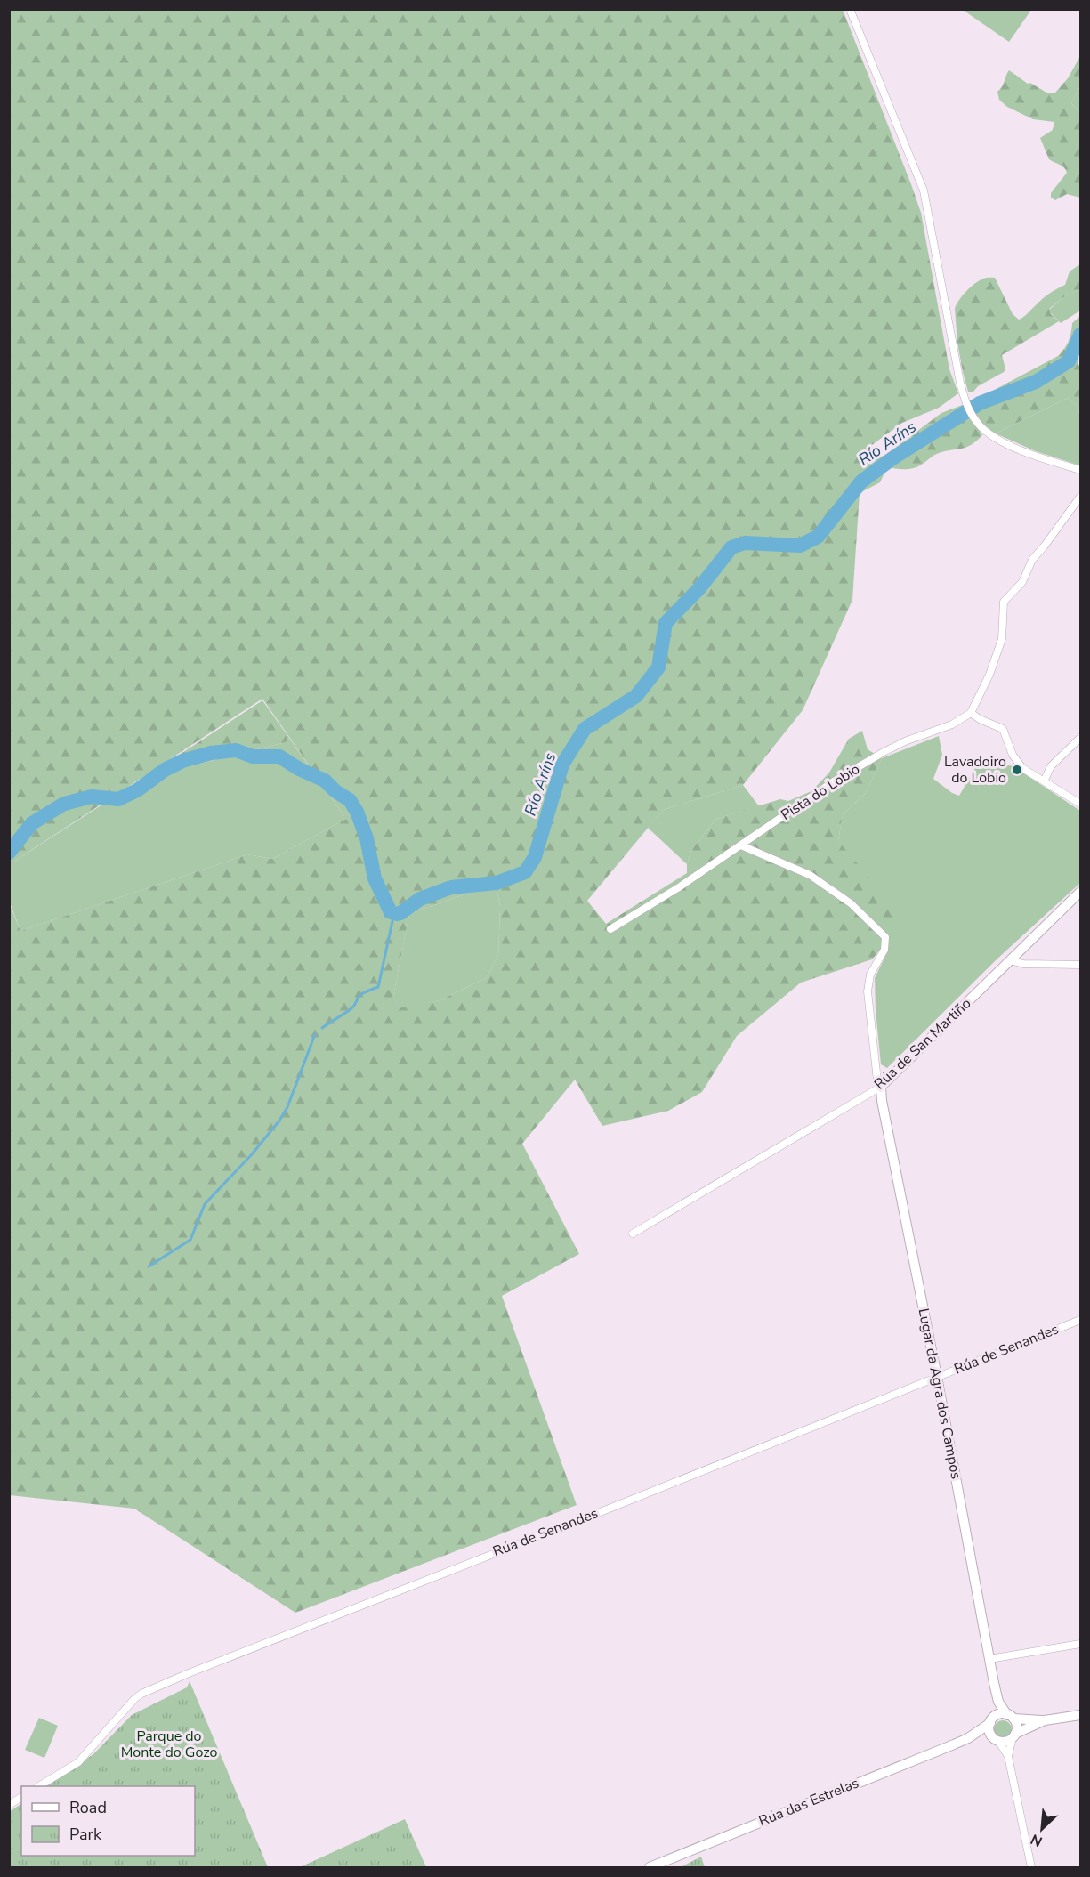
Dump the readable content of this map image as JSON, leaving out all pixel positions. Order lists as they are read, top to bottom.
{
  "streets": {
    "street": [
      "Pista do Lobio",
      "Rúa de San Martiño",
      "Rúa de Senandes",
      "Lugar da Agra dos Campos",
      "Rúa das Estrelas"
    ]
  },
  "crossings": [
    ["Rúa de San Martiño", "Lugar da Agra dos Campos"],
    ["Rúa de Senandes", "Lugar da Agra dos Campos"],
    ["Lugar da Agra dos Campos", "Rúa das Estrelas"]
  ],
  "water": ["Río Aríns"],
  "parks": ["Parque do Monte do Gozo"],
  "places": ["Lavadoiro do Lobio"],
  "legend": ["Road", "Park"],
  "north": "bottom left"
}
